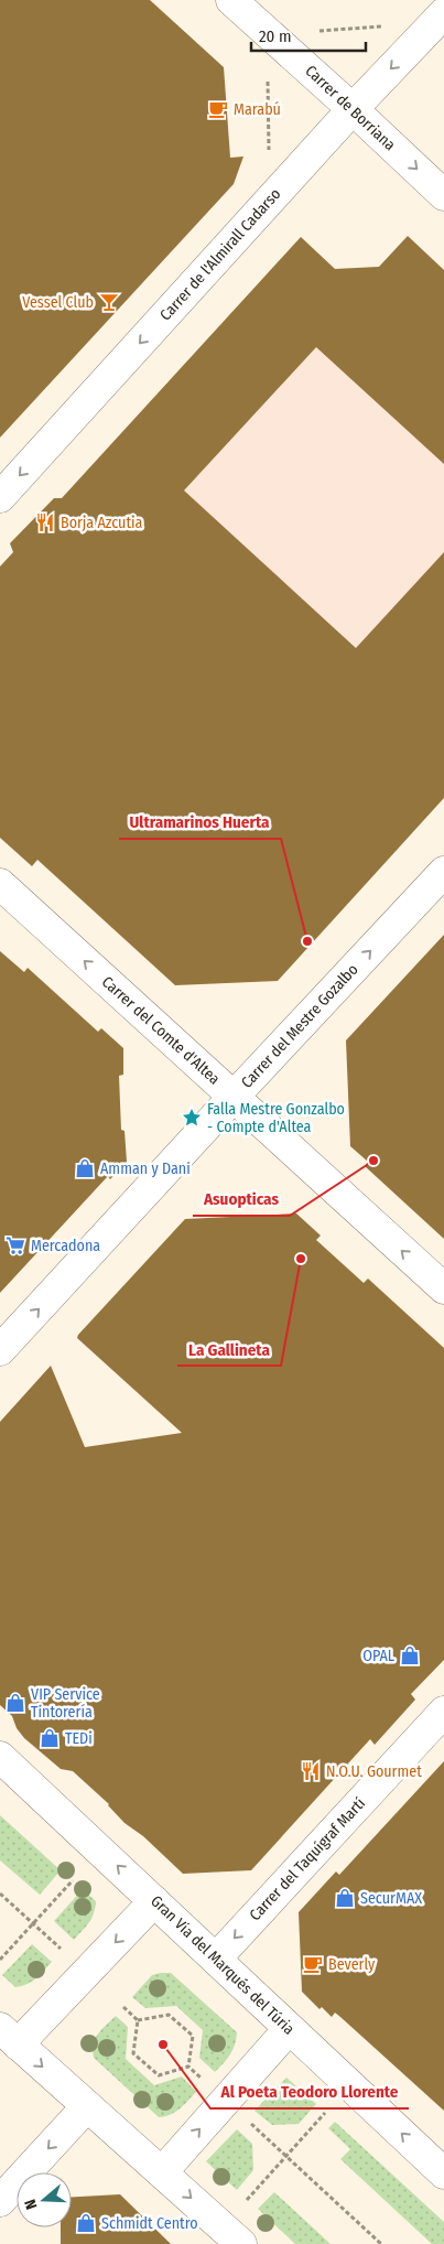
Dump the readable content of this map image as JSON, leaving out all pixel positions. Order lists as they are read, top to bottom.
{
  "streets": {
    "street": [
      "Carrer de Borriana",
      "Carrer de l'Almirall Cadarso",
      "Carrer del Mestre Gozalbo",
      "Carrer del Comte d'Altea",
      "Carrer del Taquígraf Martí",
      "Gran Via del Marqués del Túria"
    ]
  },
  "crossings": [
    ["Carrer de Borriana", "Carrer de l'Almirall Cadarso"],
    ["Carrer del Mestre Gozalbo", "Carrer del Comte d'Altea"],
    ["Carrer del Taquígraf Martí", "Gran Via del Marqués del Túria"]
  ],
  "one_way": [
    "Carrer de Borriana",
    "Carrer de l'Almirall Cadarso",
    "Carrer del Mestre Gozalbo",
    "Carrer del Comte d'Altea",
    "Carrer del Taquígraf Martí",
    "Gran Via del Marqués del Túria"
  ],
  "places": {
    "cafe": ["Marabú", "Beverly"],
    "bar": ["Vessel Club"],
    "restaurant": ["Borja Azcutia", "N.O.U. Gourmet"],
    "other": [
      "Ultramarinos Huerta",
      "Asuopticas",
      "La Gallineta",
      "Al Poeta Teodoro Llorente"
    ],
    "place": ["Falla Mestre Gonzalbo - Compte d'Altea"],
    "shop": [
      "Amman y Dani",
      "OPAL",
      "VIP Service Tintorería",
      "TEDi",
      "SecurMAX",
      "Schmidt Centro"
    ],
    "supermarket": ["Mercadona"]
  },
  "scale_bar": "20 m",
  "north": "left"
}
